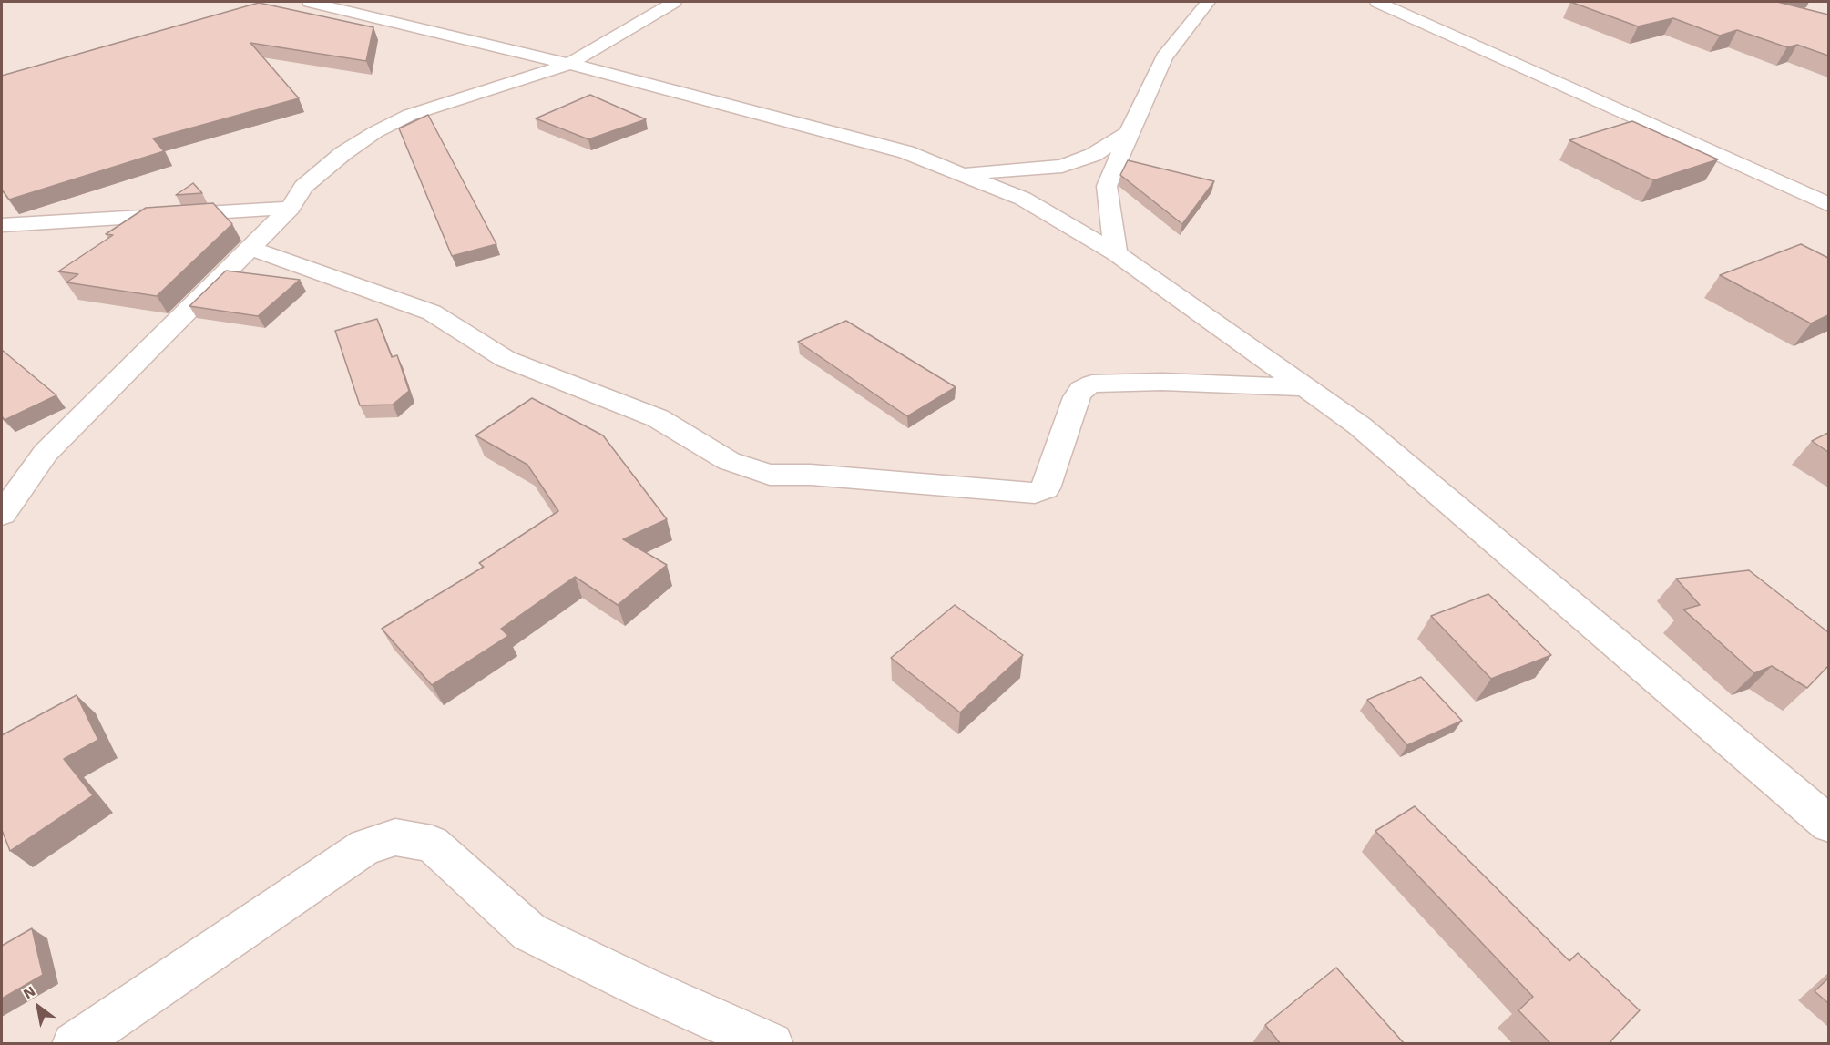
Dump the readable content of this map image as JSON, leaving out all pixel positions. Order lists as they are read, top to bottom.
{
  "north": "top left"
}
